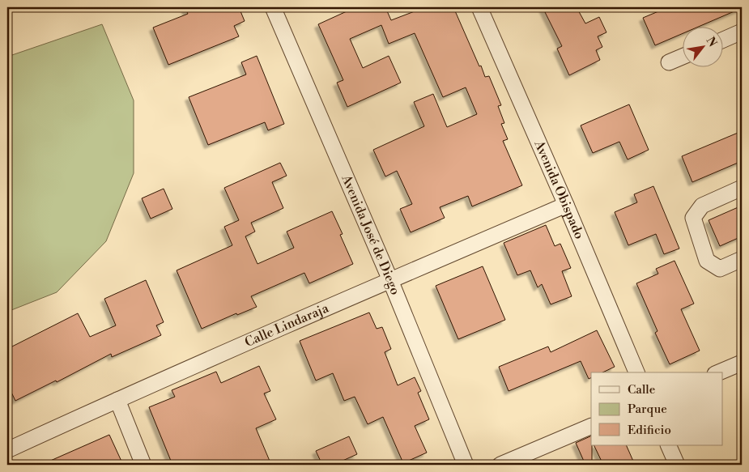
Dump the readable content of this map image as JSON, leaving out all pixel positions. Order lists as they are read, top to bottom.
{
  "streets": {
    "street": ["Avenida Obispado", "Avenida José de Diego", "Calle Lindaraja"]
  },
  "crossings": [
    ["Avenida Obispado", "Calle Lindaraja"],
    ["Avenida José de Diego", "Calle Lindaraja"]
  ],
  "legend": ["Calle", "Parque", "Edificio"],
  "north": "top right"
}
